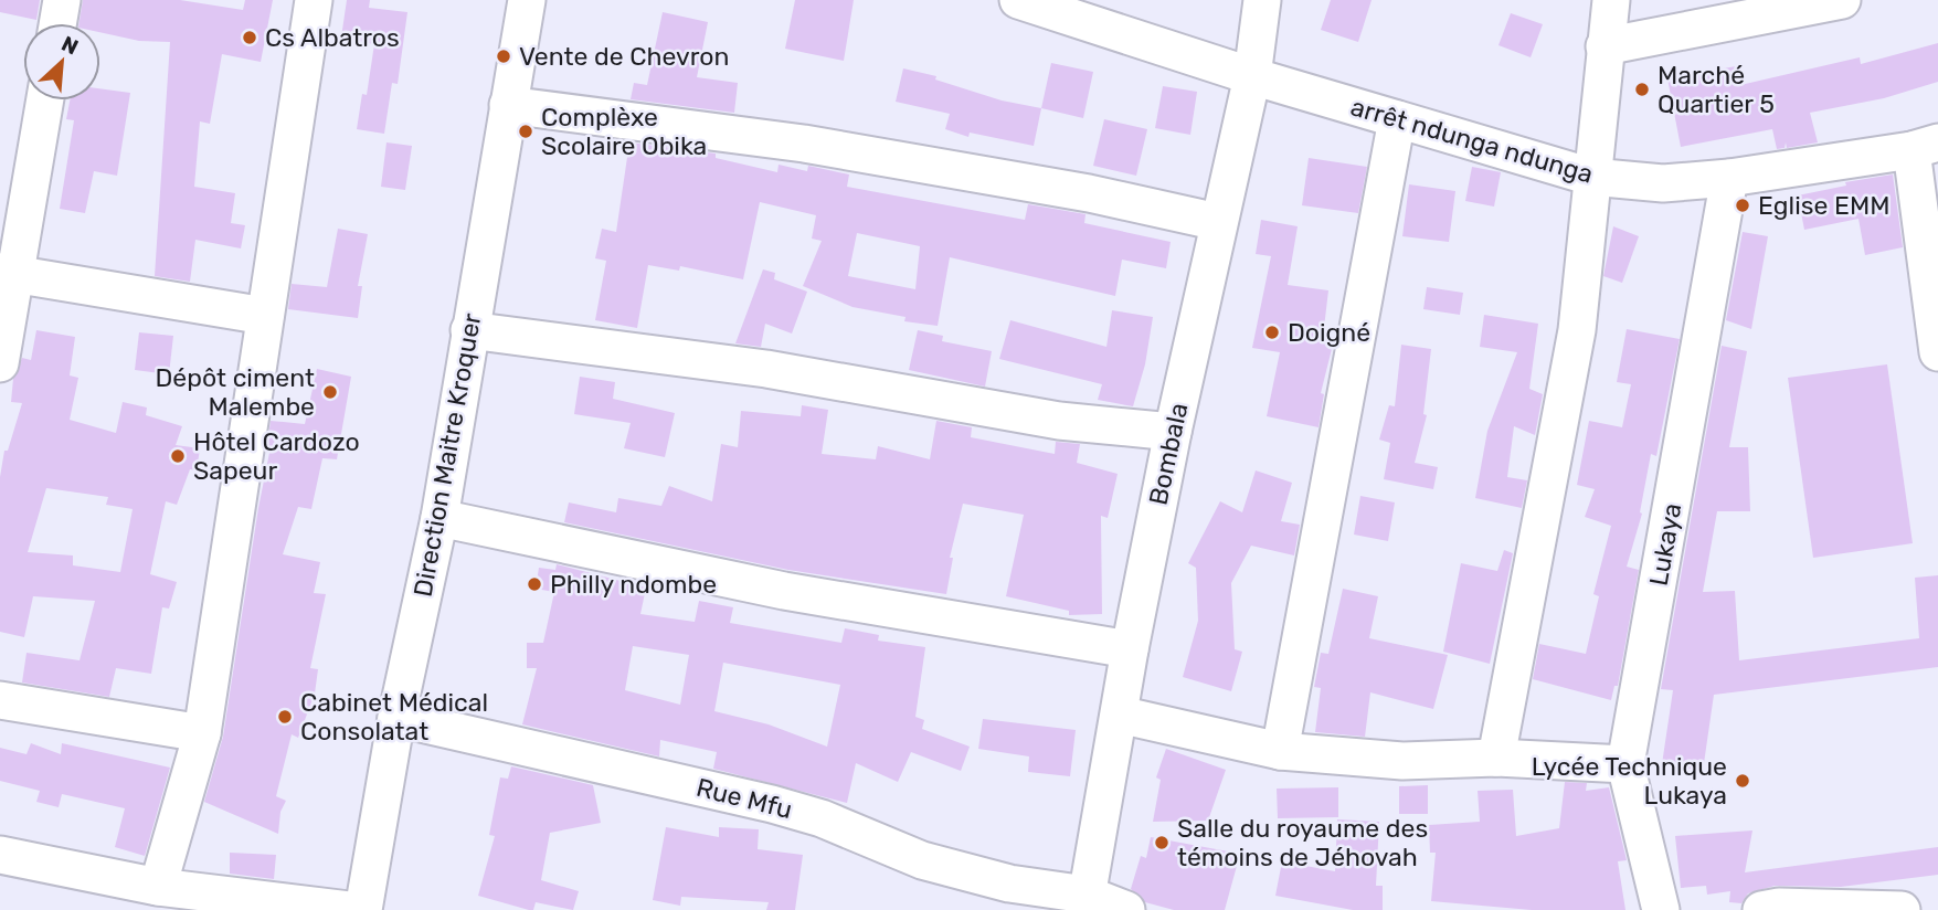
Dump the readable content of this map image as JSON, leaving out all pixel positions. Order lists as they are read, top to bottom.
{
  "streets": {
    "street": [
      "arrêt ndunga ndunga",
      "Bombala",
      "Direction Maitre Kroquer",
      "Lukaya",
      "Rue Mfu"
    ]
  },
  "crossings": [
    ["arrêt ndunga ndunga", "Bombala"],
    ["arrêt ndunga ndunga", "Lukaya"],
    ["Bombala", "Rue Mfu"],
    ["Direction Maitre Kroquer", "Rue Mfu"]
  ],
  "places": [
    "Cs Albatros",
    "Vente de Chevron",
    "Marché Quartier 5",
    "Complèxe Scolaire Obika",
    "Eglise EMM",
    "Doigné",
    "Dépôt ciment Malembe",
    "Hôtel Cardozo Sapeur",
    "Philly ndombe",
    "Cabinet Médical Consolatat",
    "Lycée Technique Lukaya",
    "Salle du royaume des témoins de Jéhovah"
  ],
  "north": "top right"
}
